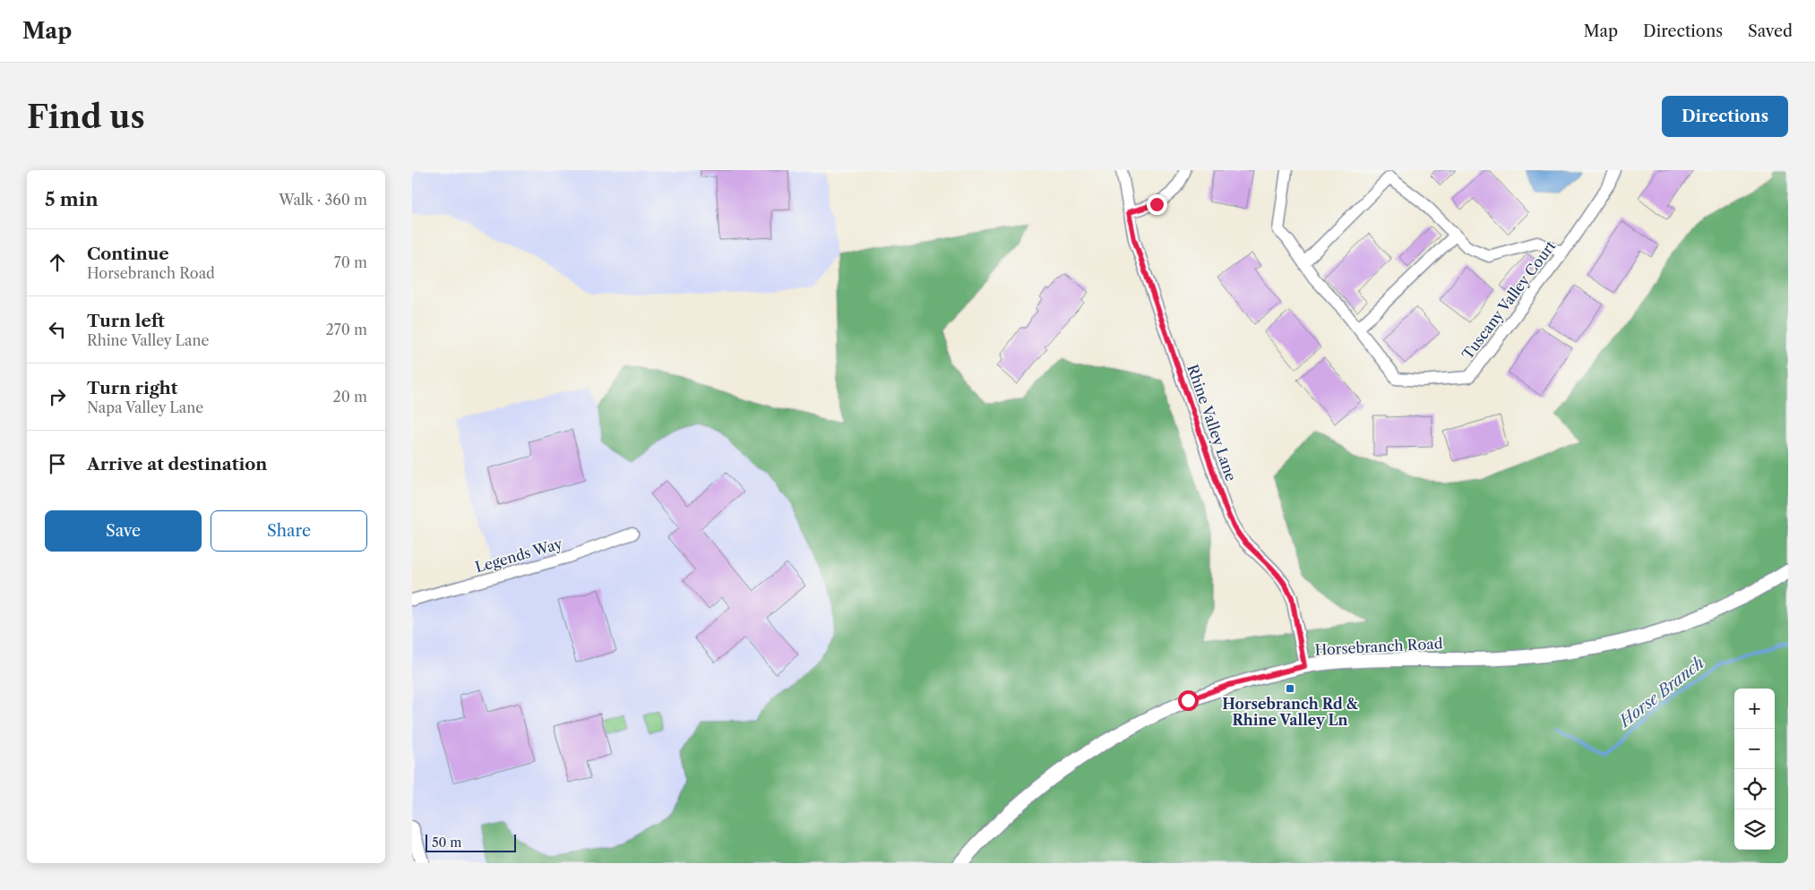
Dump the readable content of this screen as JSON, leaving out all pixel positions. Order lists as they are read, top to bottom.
{
  "streets": {
    "street": [
      "Tuscany Valley Court",
      "Rhine Valley Lane",
      "Legends Way",
      "Horsebranch Road"
    ]
  },
  "crossings": [
    ["Rhine Valley Lane", "Horsebranch Road"]
  ],
  "water": ["Horse Branch"],
  "places": {
    "transit": ["Horsebranch Rd & Rhine Valley Ln"]
  },
  "scale_bar": "50 m",
  "page": {
    "header": "Map",
    "nav": ["Map", "Directions", "Saved"],
    "buttons": [
      "Directions",
      ["Save", "Share"]
    ],
    "title": "Find us",
    "heading": ["5 min", "Walk · 360 m"],
    "list": [
      ["Continue", "Horsebranch Road", "70 m"],
      ["Turn left", "Rhine Valley Lane", "270 m"],
      ["Turn right", "Napa Valley Lane", "20 m"],
      "Arrive at destination"
    ],
    "map_buttons": ["+", "−"],
    "scale": "50 m"
  }
}
